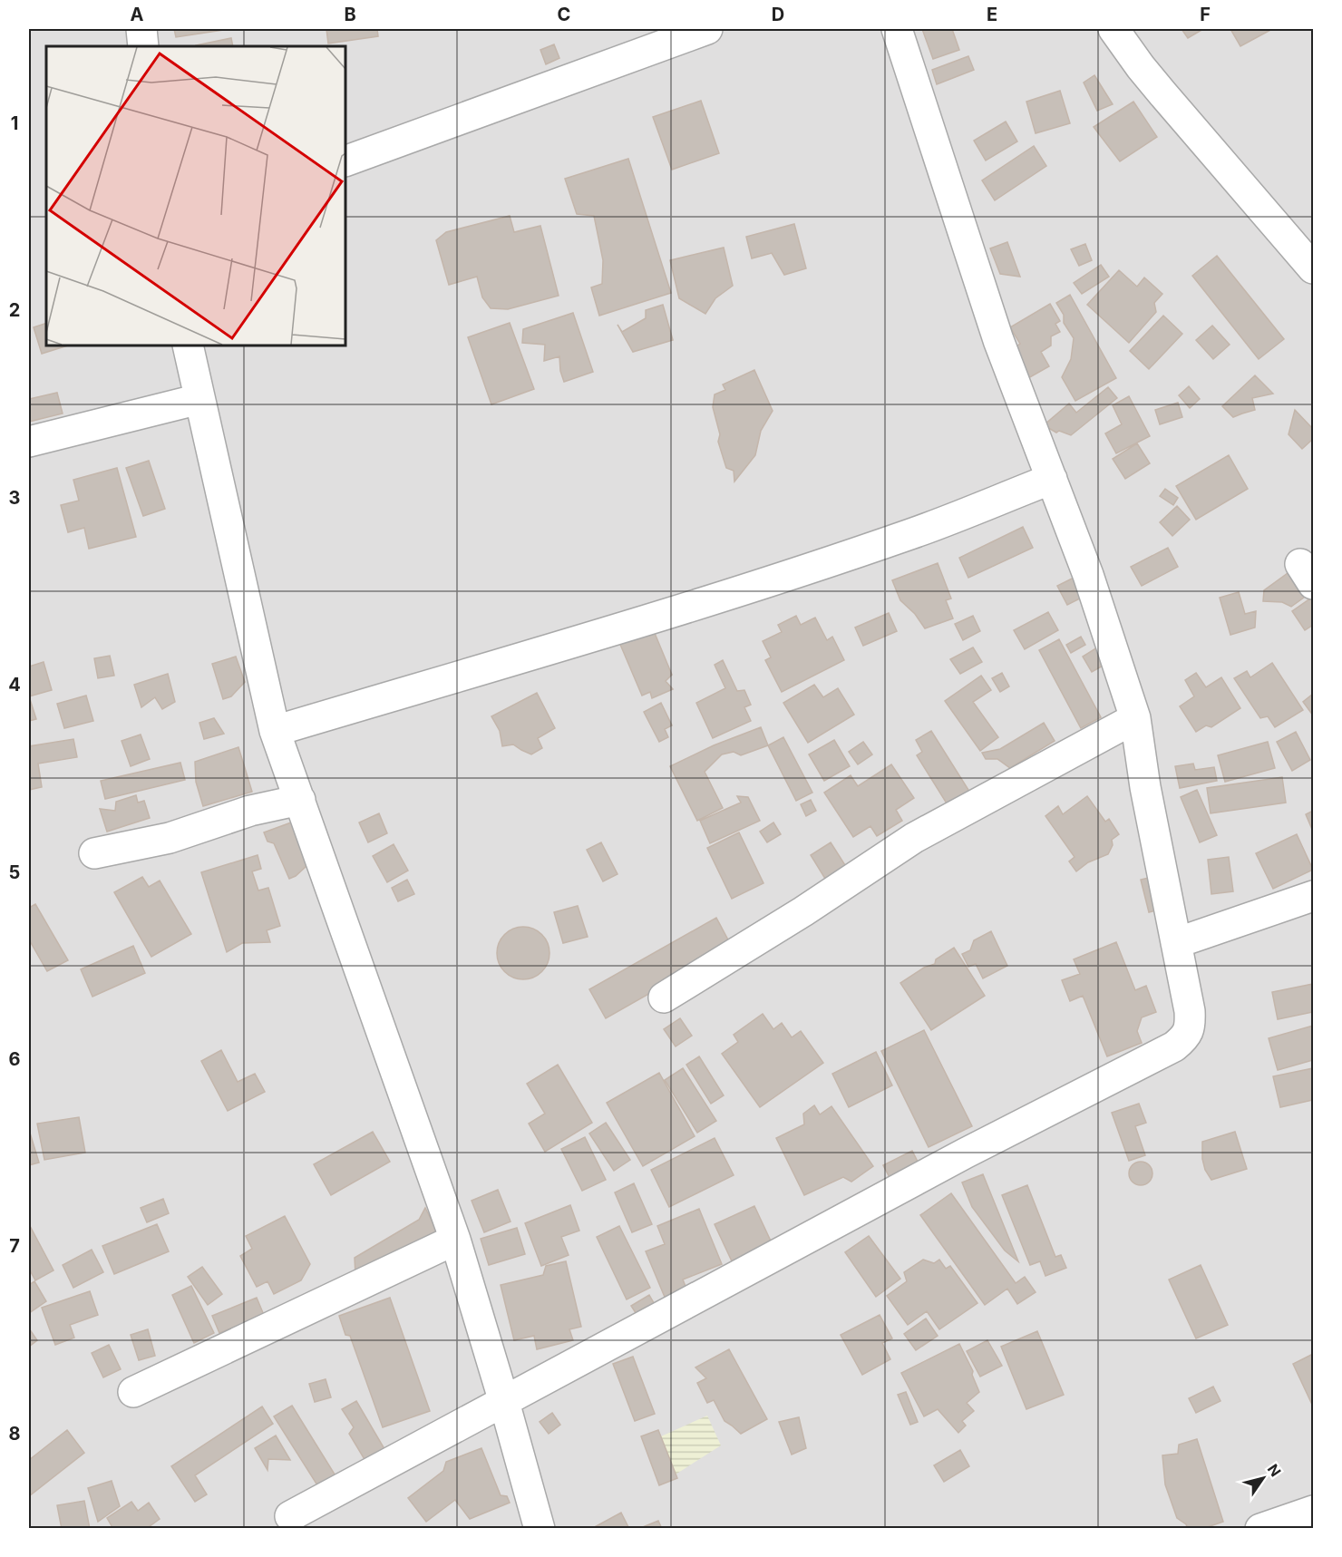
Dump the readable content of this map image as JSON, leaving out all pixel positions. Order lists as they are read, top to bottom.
{
  "north": "top right",
  "grid": {
    "columns": [
      "A",
      "B",
      "C",
      "D",
      "E",
      "F"
    ],
    "rows": [
      "1",
      "2",
      "3",
      "4",
      "5",
      "6",
      "7",
      "8"
    ]
  }
}
